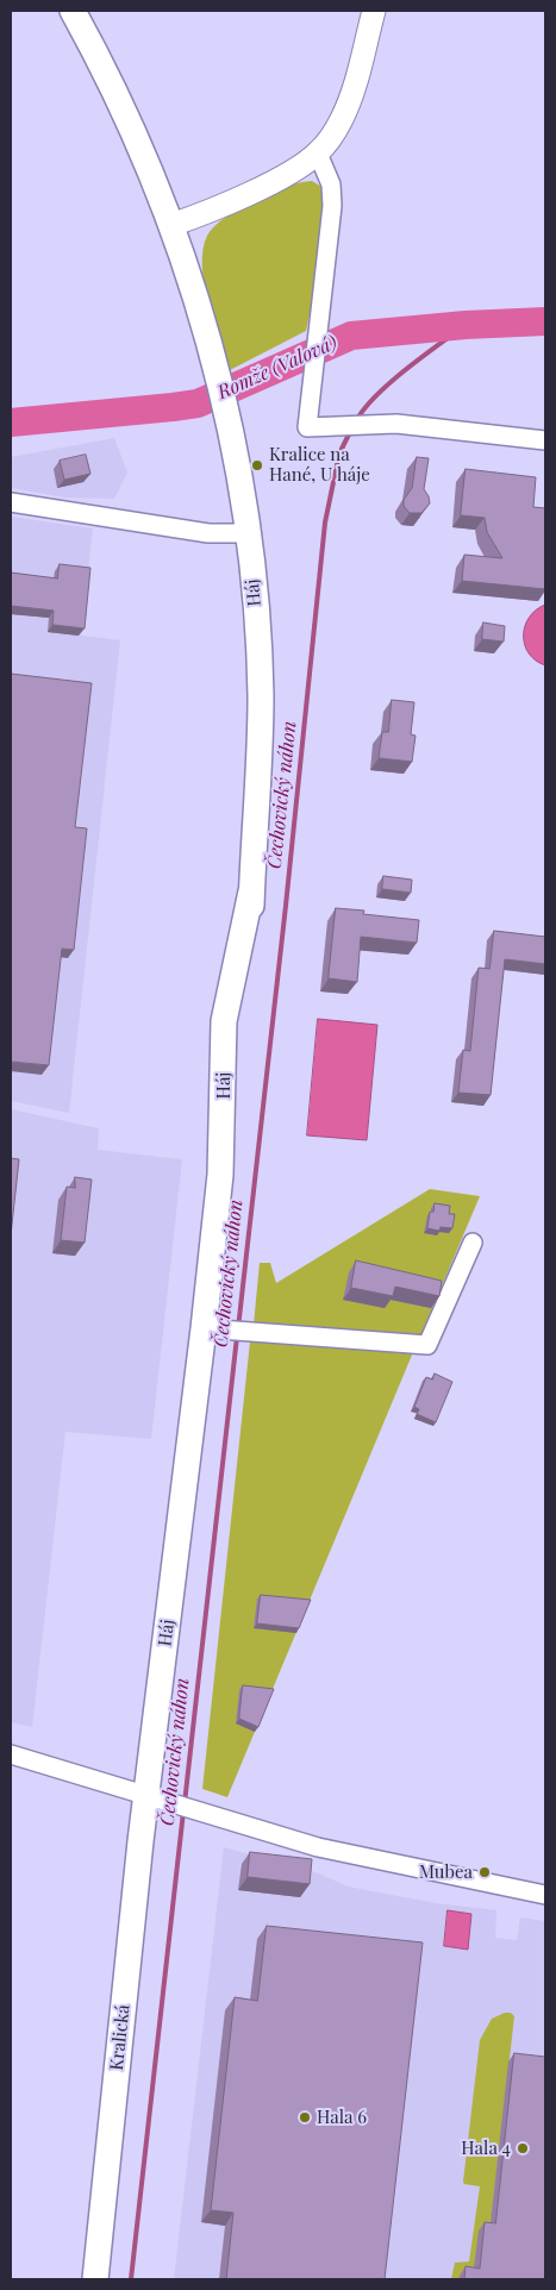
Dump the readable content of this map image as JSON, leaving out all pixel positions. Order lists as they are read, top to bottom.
{
  "streets": {
    "main road": ["Háj", "Kralická"]
  },
  "crossings": [
    ["Háj", "Kralická"]
  ],
  "water": ["Romže (Valová)", "Čechovický náhon"],
  "places": [
    "Kralice na Hané, U háje",
    "Mubea",
    "Hala 6",
    "Hala 4"
  ]
}
